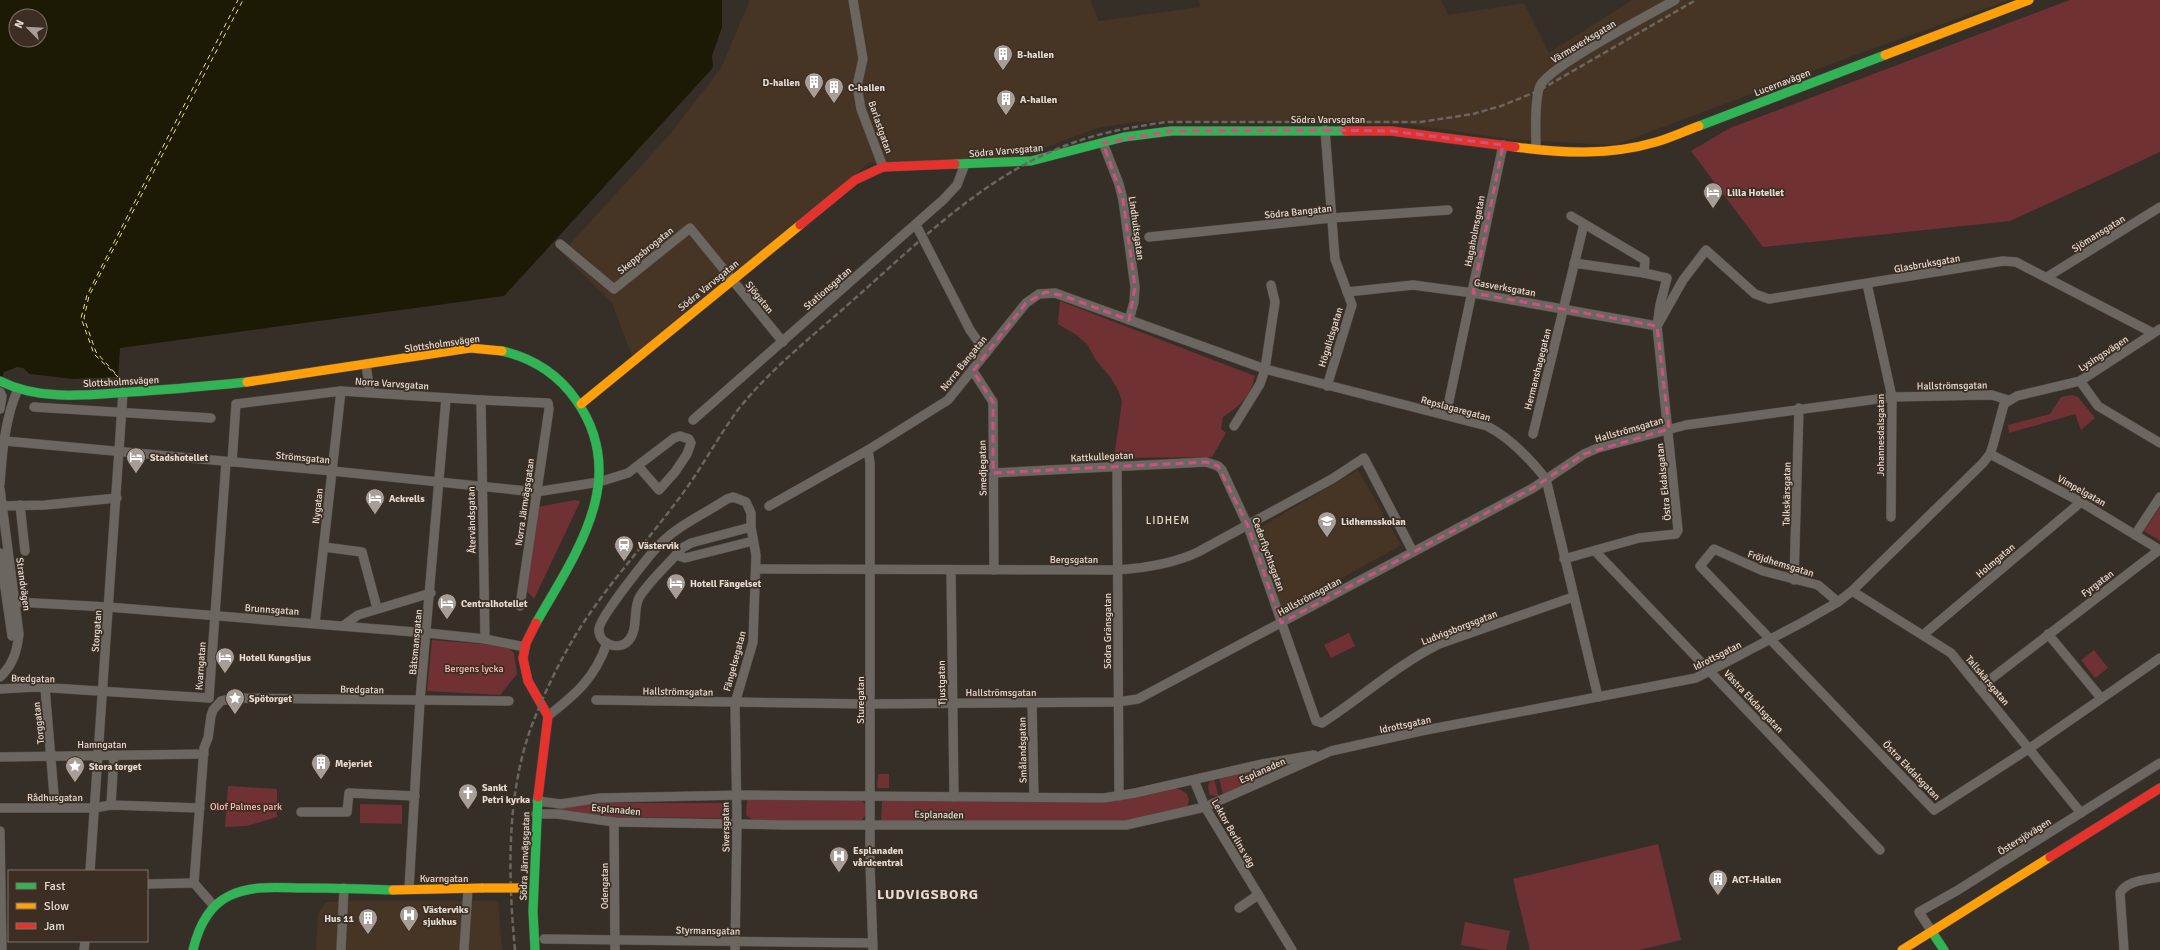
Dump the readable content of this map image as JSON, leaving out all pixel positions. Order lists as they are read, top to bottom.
{
  "streets": {
    "street": [
      "Värmeverksgatan",
      "Lucernavägen",
      "Södra Varvsgatan",
      "Barlastgatan",
      "Södra Bangatan",
      "Lindhultsgatan",
      "Hagaholmsgatan",
      "Sjömansgatan",
      "Skeppsbrogatan",
      "Glasbruksgatan",
      "Gasverksgatan",
      "Stationsgatan",
      "Sjögatan",
      "Högalidsgatan",
      "Slottsholmsvägen",
      "Lysingsvägen",
      "Norra Bangatan",
      "Hermanshagegatan",
      "Norra Varvsgatan",
      "Hallströmsgatan",
      "Repslagaregatan",
      "Johannesdalsgatan",
      "Kattkullegatan",
      "Strömsgatan",
      "Smedjegatan",
      "Östra Ekdalsgatan",
      "Vimpelgatan",
      "Talkskärsgatan",
      "Norra Järnvägsgatan",
      "Nygatan",
      "Återvändsgatan",
      "Cederflychtsgatan",
      "Bergsgatan",
      "Holmgatan",
      "Fröjdhemsgatan",
      "Fyrgatan",
      "Strandvägen",
      "Brunnsgatan",
      "Ludvigsborgsgatan",
      "Storgatan",
      "Södra Gränsgatan",
      "Båtsmansgatan",
      "Idrottsgatan",
      "Fängelsegatan",
      "Kvarngatan",
      "Bredgatan",
      "Tallskärsgatan",
      "Tjustgatan",
      "Sturegatan",
      "Västra Ekdalsgatan",
      "Torggatan",
      "Hamngatan",
      "Smålandsgatan",
      "Esplanaden",
      "Rådhusgatan",
      "Siversgatan",
      "Lektor Berlins väg",
      "Östersjövägen",
      "Södra Järnvägsgatan",
      "Odengatan",
      "Styrmansgatan"
    ]
  },
  "crossings": [
    ["Värmeverksgatan", "Lucernavägen"],
    ["Värmeverksgatan", "Södra Varvsgatan"],
    ["Lucernavägen", "Södra Varvsgatan"],
    ["Södra Varvsgatan", "Barlastgatan"],
    ["Södra Varvsgatan", "Lindhultsgatan"],
    ["Södra Varvsgatan", "Hagaholmsgatan"],
    ["Södra Varvsgatan", "Stationsgatan"],
    ["Södra Varvsgatan", "Sjögatan"],
    ["Södra Varvsgatan", "Högalidsgatan"],
    ["Södra Varvsgatan", "Slottsholmsvägen"],
    ["Södra Bangatan", "Högalidsgatan"],
    ["Lindhultsgatan", "Norra Bangatan"],
    ["Lindhultsgatan", "Repslagaregatan"],
    ["Hagaholmsgatan", "Gasverksgatan"],
    ["Hagaholmsgatan", "Repslagaregatan"],
    ["Sjömansgatan", "Glasbruksgatan"],
    ["Skeppsbrogatan", "Sjögatan"],
    ["Glasbruksgatan", "Gasverksgatan"],
    ["Glasbruksgatan", "Lysingsvägen"],
    ["Glasbruksgatan", "Johannesdalsgatan"],
    ["Glasbruksgatan", "Östra Ekdalsgatan"],
    ["Gasverksgatan", "Högalidsgatan"],
    ["Gasverksgatan", "Hermanshagegatan"],
    ["Gasverksgatan", "Östra Ekdalsgatan"],
    ["Stationsgatan", "Sjögatan"],
    ["Högalidsgatan", "Repslagaregatan"],
    ["Slottsholmsvägen", "Strömsgatan"],
    ["Slottsholmsvägen", "Brunnsgatan"],
    ["Slottsholmsvägen", "Storgatan"],
    ["Slottsholmsvägen", "Södra Järnvägsgatan"],
    ["Lysingsvägen", "Hallströmsgatan"],
    ["Norra Bangatan", "Repslagaregatan"],
    ["Norra Bangatan", "Smedjegatan"],
    ["Norra Bangatan", "Sturegatan"],
    ["Norra Varvsgatan", "Norra Järnvägsgatan"],
    ["Norra Varvsgatan", "Nygatan"],
    ["Norra Varvsgatan", "Återvändsgatan"],
    ["Norra Varvsgatan", "Båtsmansgatan"],
    ["Norra Varvsgatan", "Kvarngatan"],
    ["Hallströmsgatan", "Repslagaregatan"],
    ["Hallströmsgatan", "Johannesdalsgatan"],
    ["Hallströmsgatan", "Östra Ekdalsgatan"],
    ["Hallströmsgatan", "Talkskärsgatan"],
    ["Hallströmsgatan", "Cederflychtsgatan"],
    ["Hallströmsgatan", "Bergsgatan"],
    ["Hallströmsgatan", "Södra Gränsgatan"],
    ["Hallströmsgatan", "Fängelsegatan"],
    ["Hallströmsgatan", "Tjustgatan"],
    ["Hallströmsgatan", "Sturegatan"],
    ["Hallströmsgatan", "Smålandsgatan"],
    ["Hallströmsgatan", "Siversgatan"],
    ["Repslagaregatan", "Ludvigsborgsgatan"],
    ["Repslagaregatan", "Idrottsgatan"],
    ["Kattkullegatan", "Smedjegatan"],
    ["Kattkullegatan", "Cederflychtsgatan"],
    ["Kattkullegatan", "Södra Gränsgatan"],
    ["Strömsgatan", "Norra Järnvägsgatan"],
    ["Strömsgatan", "Nygatan"],
    ["Strömsgatan", "Återvändsgatan"],
    ["Strömsgatan", "Storgatan"],
    ["Strömsgatan", "Båtsmansgatan"],
    ["Strömsgatan", "Kvarngatan"],
    ["Smedjegatan", "Bergsgatan"],
    ["Östra Ekdalsgatan", "Fröjdhemsgatan"],
    ["Östra Ekdalsgatan", "Idrottsgatan"],
    ["Östra Ekdalsgatan", "Tallskärsgatan"],
    ["Östra Ekdalsgatan", "Västra Ekdalsgatan"],
    ["Vimpelgatan", "Holmgatan"],
    ["Vimpelgatan", "Fyrgatan"],
    ["Vimpelgatan", "Idrottsgatan"],
    ["Talkskärsgatan", "Fröjdhemsgatan"],
    ["Nygatan", "Brunnsgatan"],
    ["Återvändsgatan", "Brunnsgatan"],
    ["Cederflychtsgatan", "Bergsgatan"],
    ["Cederflychtsgatan", "Ludvigsborgsgatan"],
    ["Bergsgatan", "Södra Gränsgatan"],
    ["Bergsgatan", "Fängelsegatan"],
    ["Bergsgatan", "Tjustgatan"],
    ["Bergsgatan", "Sturegatan"],
    ["Holmgatan", "Tallskärsgatan"],
    ["Fröjdhemsgatan", "Idrottsgatan"],
    ["Fyrgatan", "Tallskärsgatan"],
    ["Strandvägen", "Brunnsgatan"],
    ["Brunnsgatan", "Storgatan"],
    ["Brunnsgatan", "Båtsmansgatan"],
    ["Brunnsgatan", "Kvarngatan"],
    ["Storgatan", "Bredgatan"],
    ["Storgatan", "Hamngatan"],
    ["Storgatan", "Rådhusgatan"],
    ["Södra Gränsgatan", "Esplanaden"],
    ["Båtsmansgatan", "Kvarngatan"],
    ["Båtsmansgatan", "Bredgatan"],
    ["Idrottsgatan", "Tallskärsgatan"],
    ["Idrottsgatan", "Västra Ekdalsgatan"],
    ["Idrottsgatan", "Esplanaden"],
    ["Fängelsegatan", "Siversgatan"],
    ["Kvarngatan", "Bredgatan"],
    ["Kvarngatan", "Södra Järnvägsgatan"],
    ["Bredgatan", "Torggatan"],
    ["Tallskärsgatan", "Östersjövägen"],
    ["Tjustgatan", "Esplanaden"],
    ["Sturegatan", "Esplanaden"],
    ["Sturegatan", "Styrmansgatan"],
    ["Torggatan", "Hamngatan"],
    ["Torggatan", "Rådhusgatan"],
    ["Smålandsgatan", "Esplanaden"],
    ["Esplanaden", "Siversgatan"],
    ["Esplanaden", "Lektor Berlins väg"],
    ["Esplanaden", "Södra Järnvägsgatan"],
    ["Esplanaden", "Odengatan"],
    ["Siversgatan", "Styrmansgatan"],
    ["Odengatan", "Styrmansgatan"]
  ],
  "districts": ["LIDHEM", "LUDVIGSBORG"],
  "parks": ["Bergens lycka", "Olof Palmes park"],
  "places": {
    "building": [
      "B-hallen",
      "D-hallen",
      "C-hallen",
      "A-hallen",
      "Mejeriet",
      "ACT-Hallen",
      "Hus 11"
    ],
    "hotel": [
      "Lilla Hotellet",
      "Stadshotellet",
      "Ackrells",
      "Hotell Fängelset",
      "Centralhotellet",
      "Hotell Kungsljus"
    ],
    "school or university": ["Lidhemsskolan"],
    "station": ["Västervik"],
    "place": ["Spötorget", "Stora torget"],
    "church": ["Sankt Petri kyrka"],
    "hospital": ["Esplanaden vårdcentral", "Västerviks sjukhus"]
  },
  "legend": ["Fast", "Slow", "Jam"],
  "north": "top left"
}
